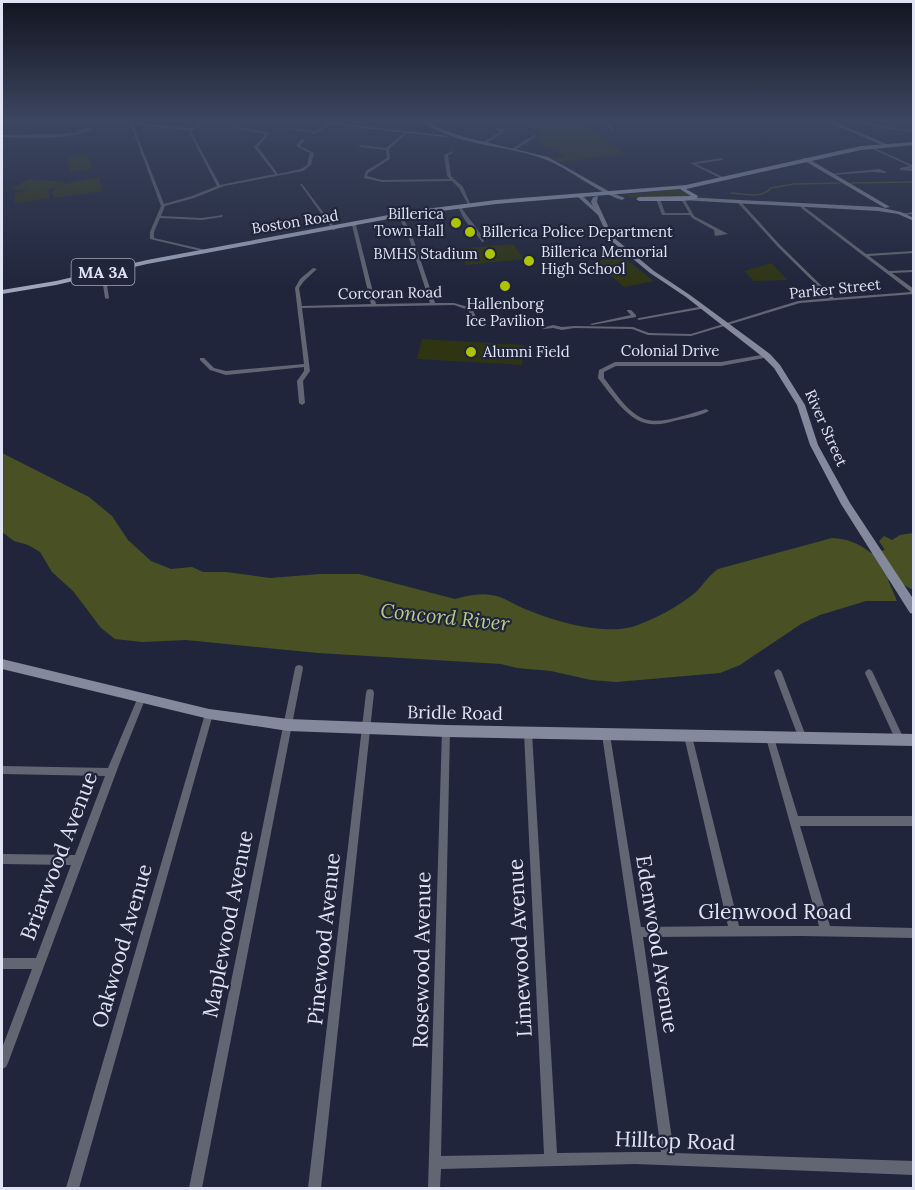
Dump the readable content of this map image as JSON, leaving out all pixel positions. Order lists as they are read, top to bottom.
{
  "streets": {
    "main road": [
      "Boston Road",
      "MA 3A",
      "River Street",
      "Bridle Road"
    ],
    "street": [
      "Parker Street",
      "Corcoran Road",
      "Colonial Drive",
      "Briarwood Avenue",
      "Glenwood Road",
      "Maplewood Avenue",
      "Pinewood Avenue",
      "Edenwood Avenue",
      "Oakwood Avenue",
      "Limewood Avenue",
      "Rosewood Avenue",
      "Hilltop Road"
    ]
  },
  "crossings": [
    ["Boston Road", "MA 3A"],
    ["Boston Road", "River Street"],
    ["MA 3A", "River Street"],
    ["Parker Street", "River Street"],
    ["Colonial Drive", "River Street"],
    ["Bridle Road", "Briarwood Avenue"],
    ["Bridle Road", "Maplewood Avenue"],
    ["Bridle Road", "Pinewood Avenue"],
    ["Bridle Road", "Edenwood Avenue"],
    ["Bridle Road", "Oakwood Avenue"],
    ["Bridle Road", "Limewood Avenue"],
    ["Bridle Road", "Rosewood Avenue"],
    ["Glenwood Road", "Edenwood Avenue"],
    ["Edenwood Avenue", "Hilltop Road"],
    ["Limewood Avenue", "Hilltop Road"],
    ["Rosewood Avenue", "Hilltop Road"]
  ],
  "water": ["Concord River"],
  "places": [
    "Billerica Town Hall",
    "Billerica Police Department",
    "BMHS Stadium",
    "Billerica Memorial High School",
    "Hallenborg Ice Pavilion",
    "Alumni Field"
  ]
}
